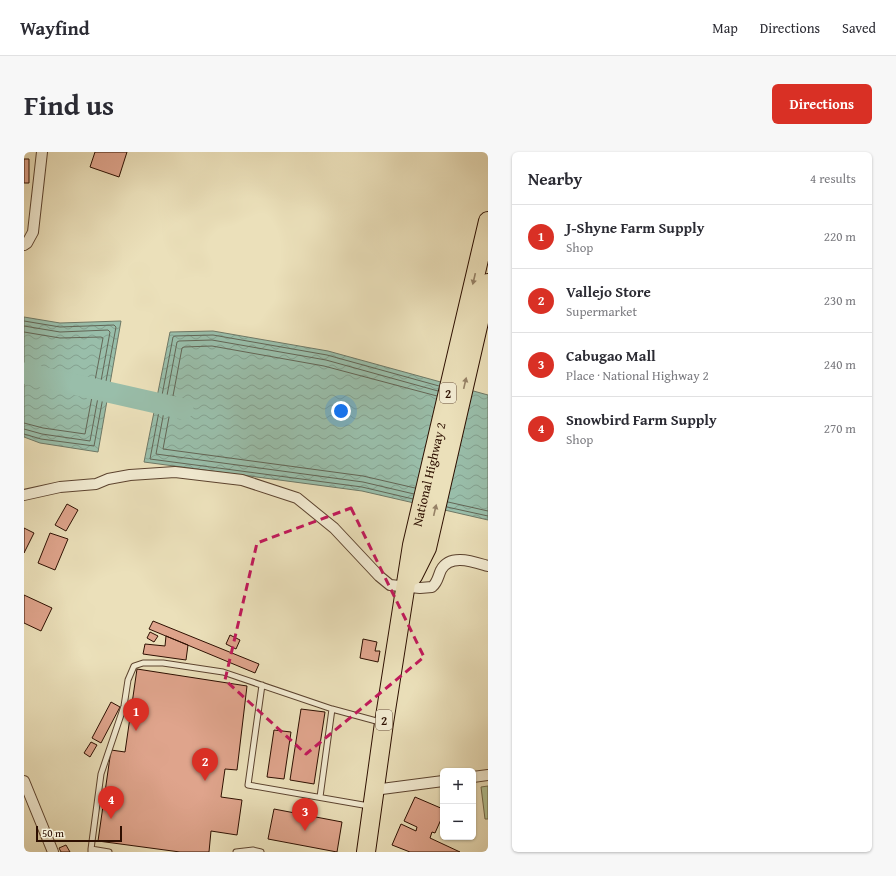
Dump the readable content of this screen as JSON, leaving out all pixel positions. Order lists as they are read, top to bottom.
{
  "streets": {
    "highway": ["2", "National Highway 2"]
  },
  "scale_bar": "50 m",
  "page": {
    "header": "Wayfind",
    "nav": ["Map", "Directions", "Saved"],
    "title": "Find us",
    "buttons": "Directions",
    "heading": ["Nearby", "4 results"],
    "list": [
      {
        "mark": "1",
        "name": "J-Shyne Farm Supply",
        "note": "Shop",
        "value": "220 m"
      },
      {
        "mark": "2",
        "name": "Vallejo Store",
        "note": "Supermarket",
        "value": "230 m"
      },
      {
        "mark": "3",
        "name": "Cabugao Mall",
        "note": "Place · National Highway 2",
        "value": "240 m"
      },
      {
        "mark": "4",
        "name": "Snowbird Farm Supply",
        "note": "Shop",
        "value": "270 m"
      }
    ],
    "pins": [
      "1",
      "2",
      "4",
      "3"
    ],
    "map_buttons": ["+", "−"],
    "scale": "50 m"
  }
}
